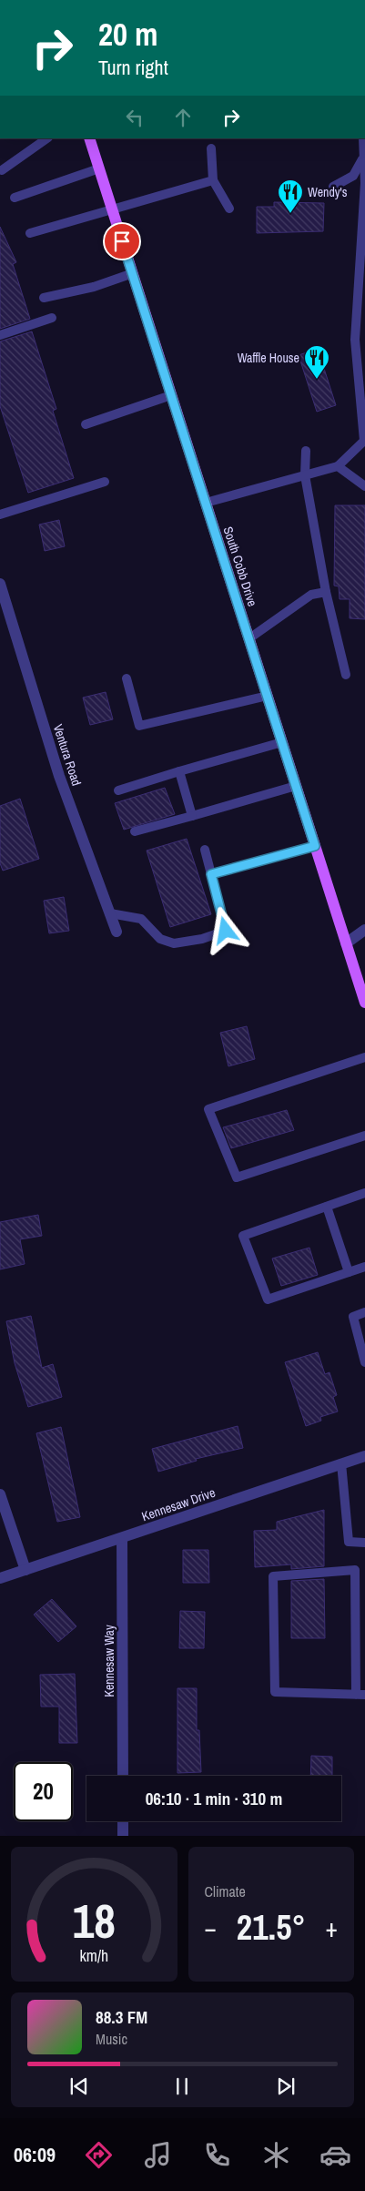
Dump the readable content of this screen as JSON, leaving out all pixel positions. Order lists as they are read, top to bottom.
{
  "streets": {
    "main road": ["South Cobb Drive"],
    "street": ["Ventura Road", "Kennesaw Drive", "Kennesaw Way"]
  },
  "crossings": [
    ["Kennesaw Drive", "Kennesaw Way"]
  ],
  "places": {
    "restaurant": ["Wendy's", "Waffle House"]
  },
  "page": {
    "turn": ["20 m", "Turn right"],
    "limit": "20",
    "trip": "06:10 · 1 min · 310 m",
    "tile": "Climate",
    "heat": ["−", "21.5°", "+"],
    "song": ["88.3 FM", "Music"],
    "tabs": "06:09",
    "gauge": ["18", "km/h"]
  }
}
